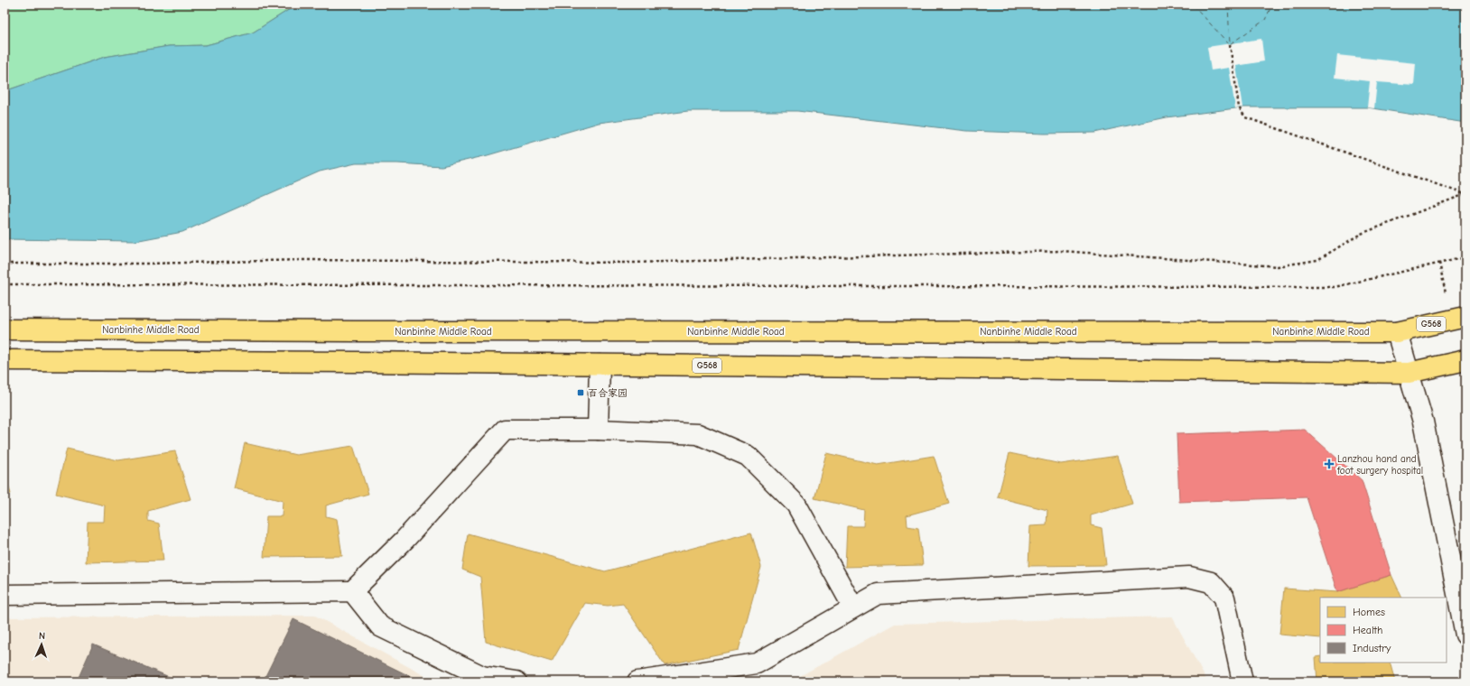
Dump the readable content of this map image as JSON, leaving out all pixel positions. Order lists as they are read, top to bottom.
{
  "streets": {
    "highway": ["G568", "Nanbinhe Middle Road"]
  },
  "places": {
    "transit": ["百合家园"],
    "health": ["Lanzhou hand and foot surgery hospital"]
  },
  "legend": ["Homes", "Health", "Industry"],
  "north": "top"
}
